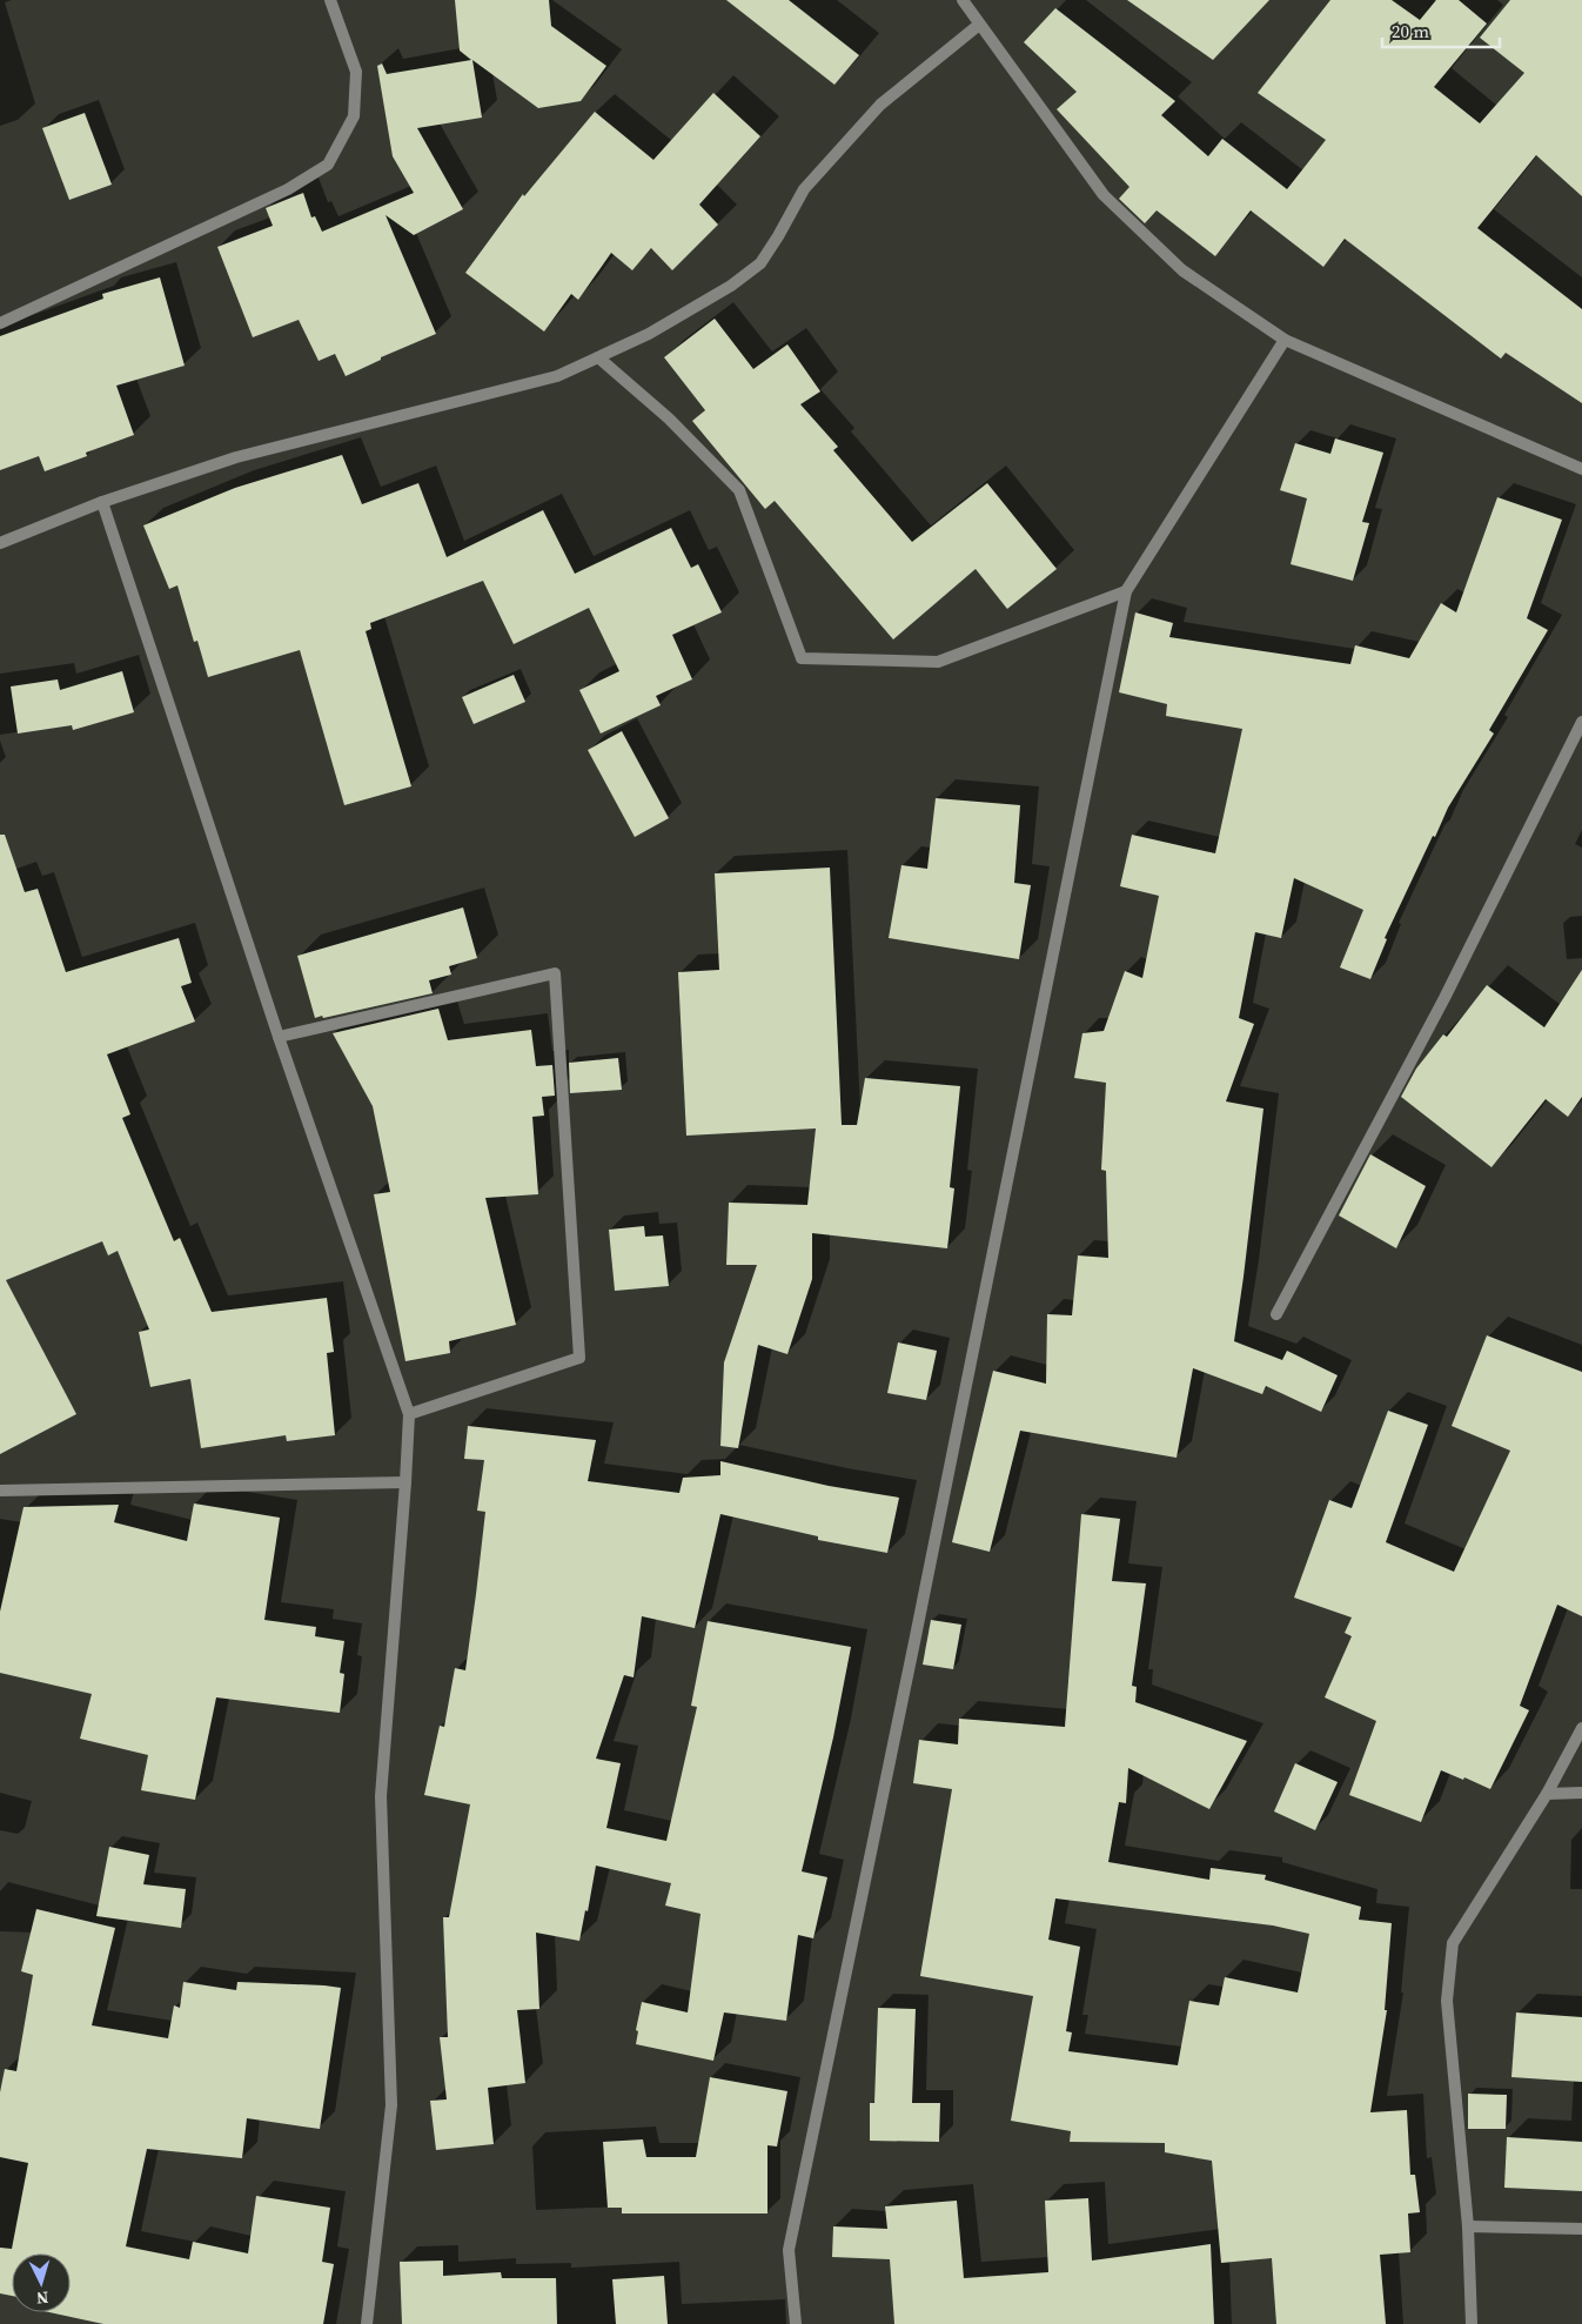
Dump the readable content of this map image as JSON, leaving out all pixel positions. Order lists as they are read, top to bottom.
{
  "scale_bar": "20 m",
  "north": "bottom"
}
